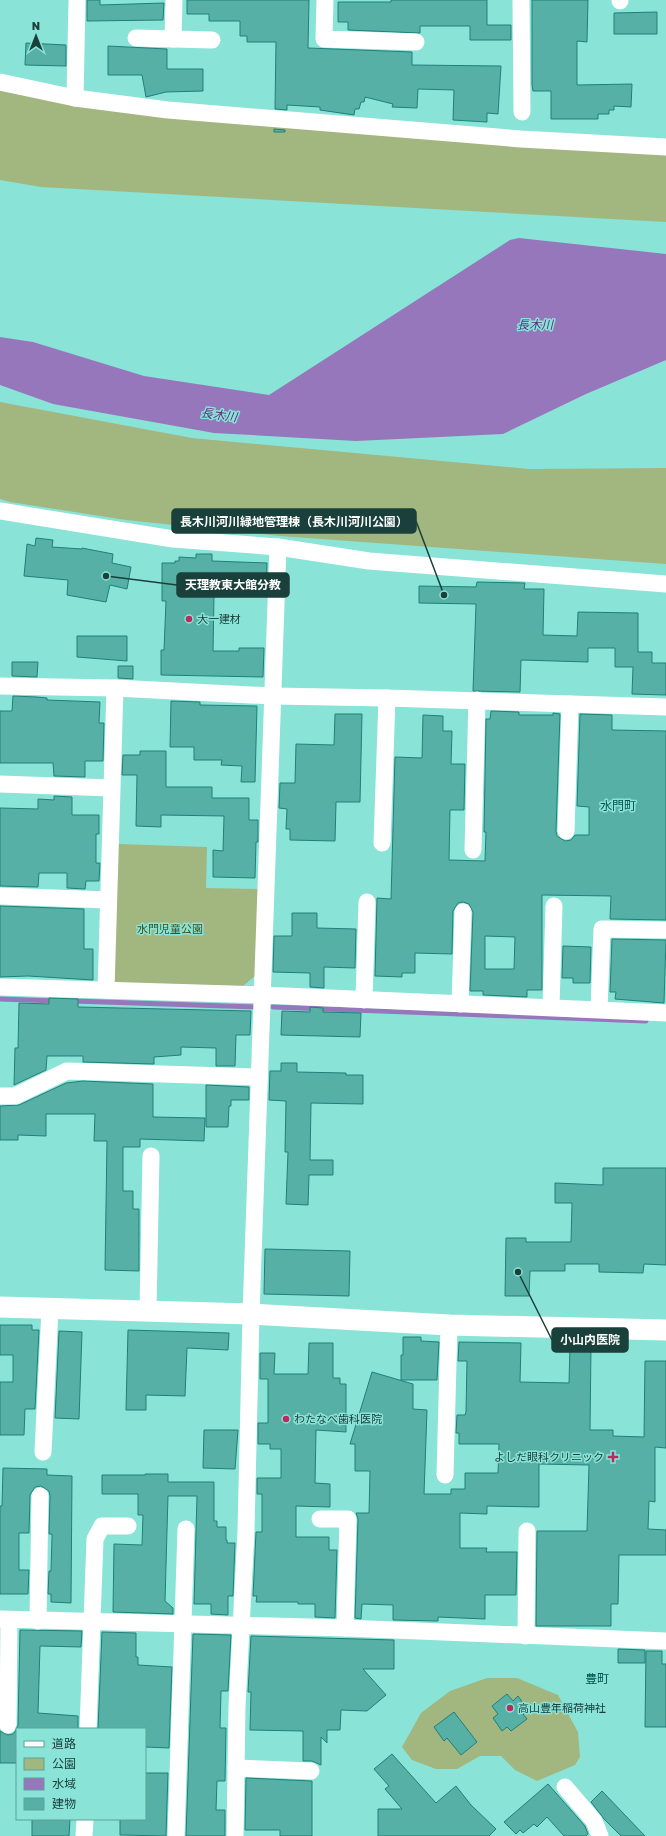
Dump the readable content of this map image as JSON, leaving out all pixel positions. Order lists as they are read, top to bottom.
{
  "districts": ["水門町", "豊町"],
  "water": ["長木川"],
  "parks": ["水門児童公園"],
  "places": {
    "other": [
      "天理教東大館分教",
      "長木川河川緑地管理棟（長木川河川公園）",
      "大一建材",
      "小山内医院",
      "わたなべ歯科医院",
      "高山豊年稲荷神社"
    ],
    "health": ["よしだ眼科クリニック"]
  },
  "legend": [
    "道路",
    "公園",
    "水域",
    "建物"
  ],
  "north": "top"
}
